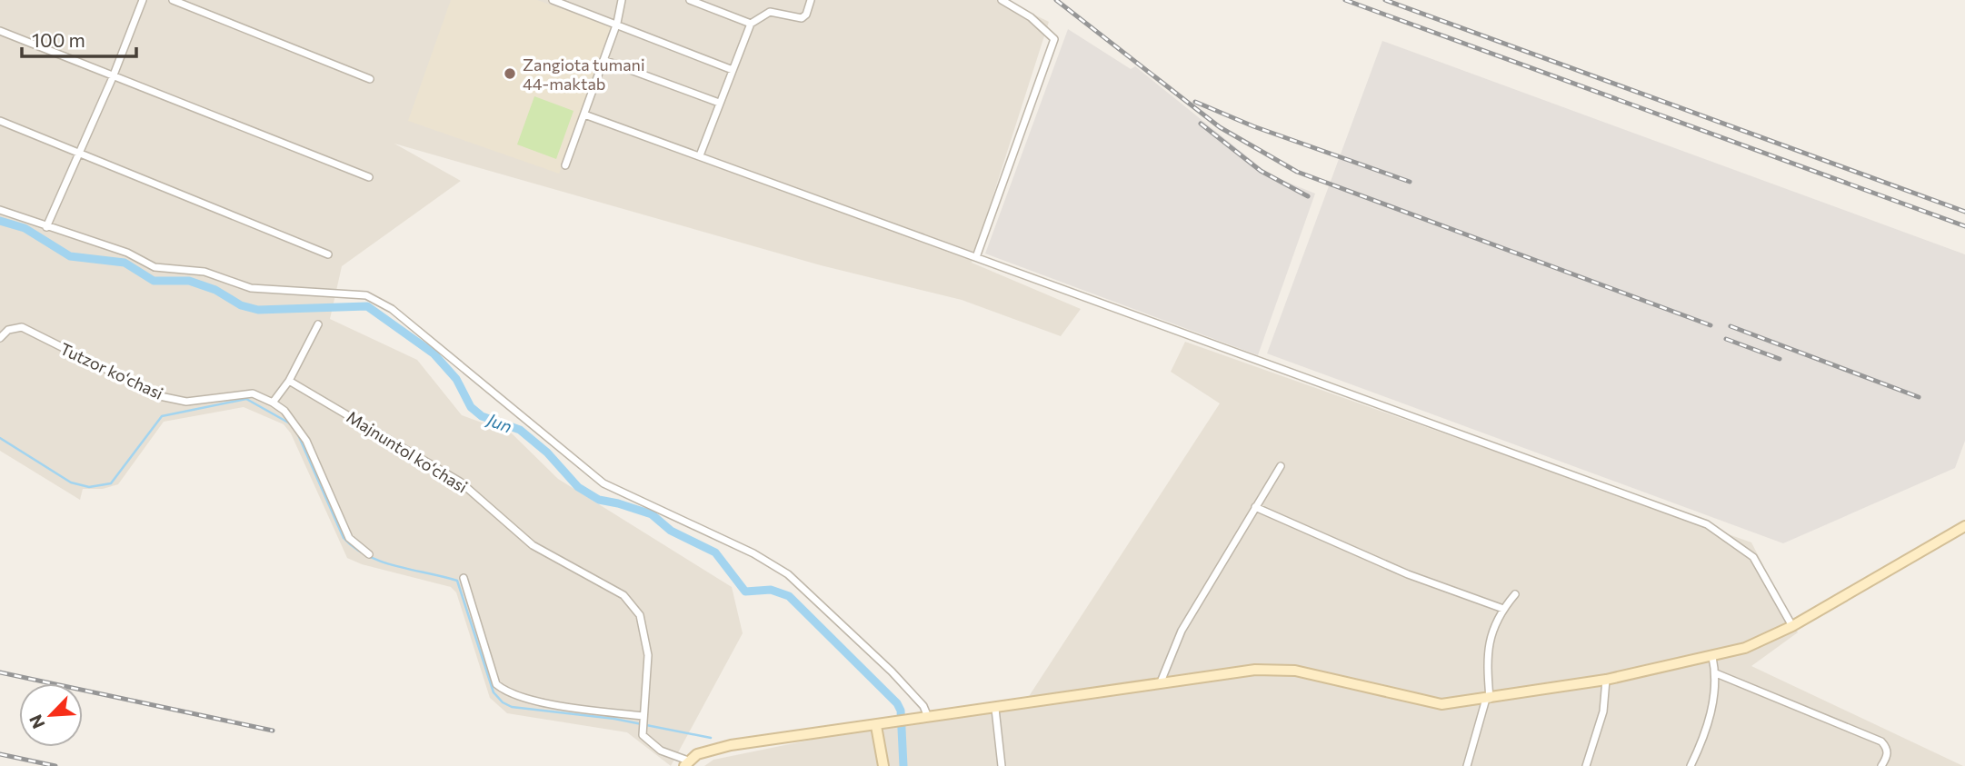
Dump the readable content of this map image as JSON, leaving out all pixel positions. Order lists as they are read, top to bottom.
{
  "streets": {
    "street": ["Tutzor ko‘chasi", "Majnuntol ko‘chasi"]
  },
  "water": ["Jun"],
  "places": ["Zangiota tumani 44-maktab"],
  "scale_bar": "100 m",
  "north": "bottom left"
}
